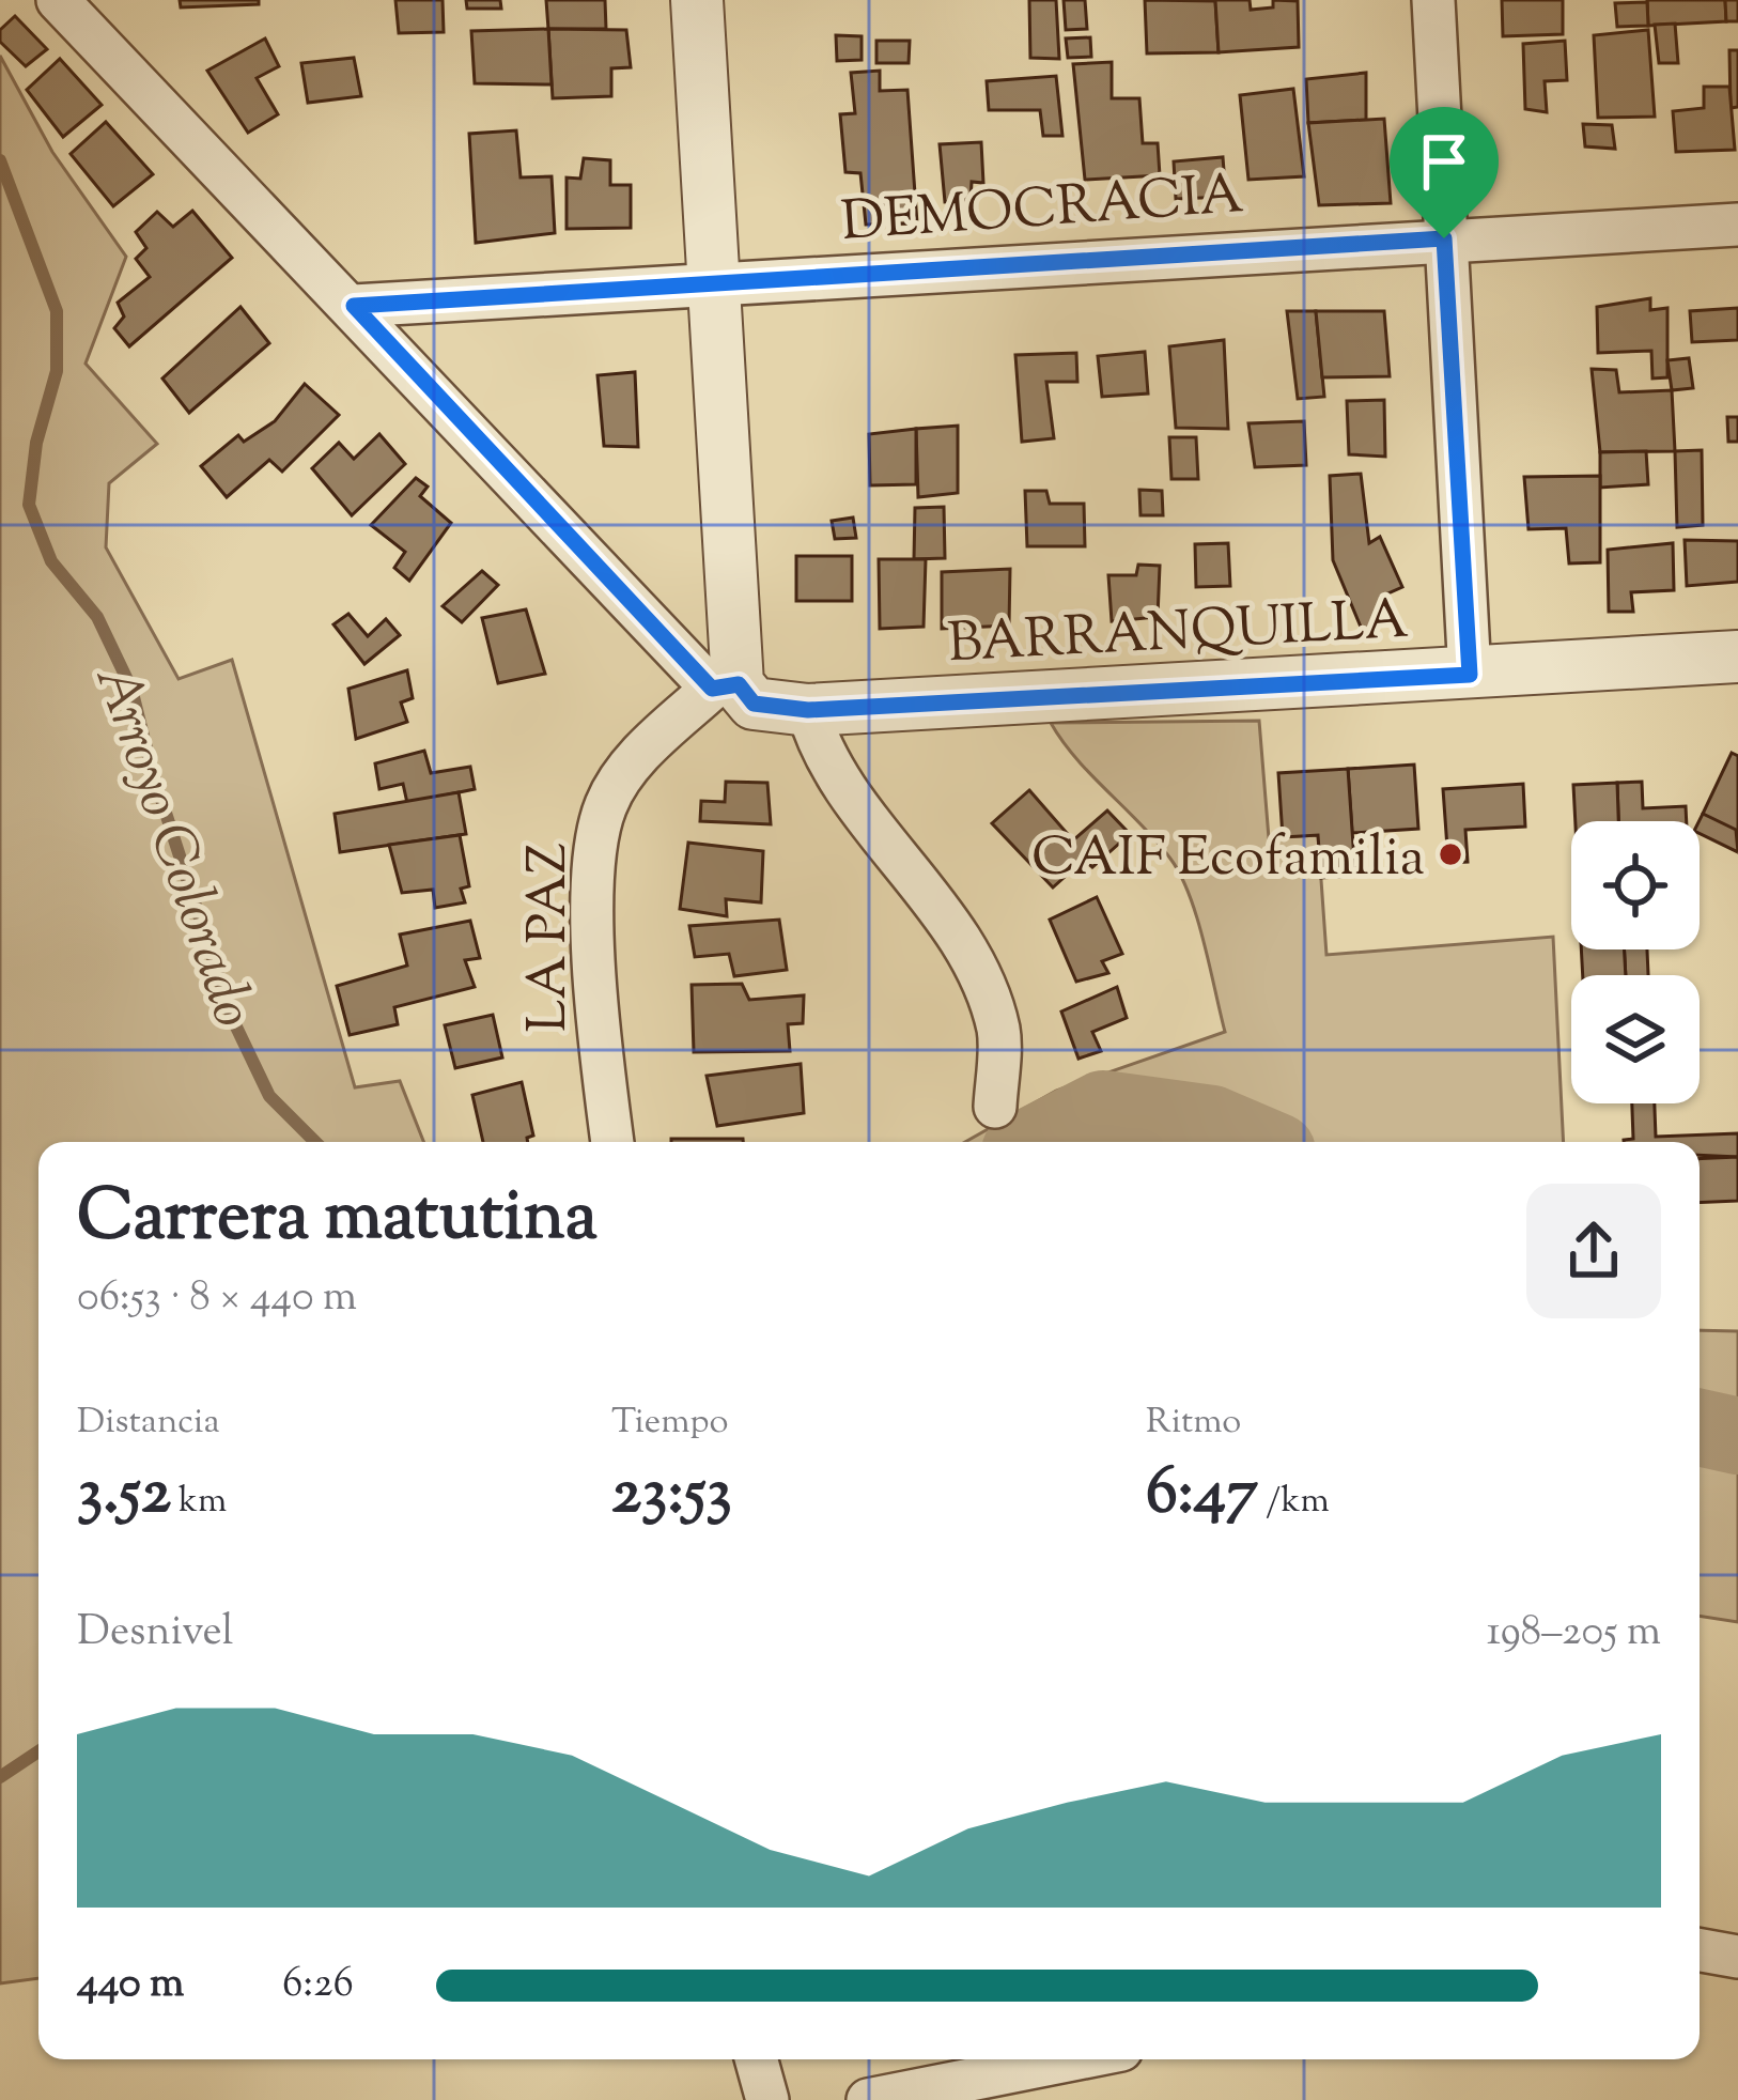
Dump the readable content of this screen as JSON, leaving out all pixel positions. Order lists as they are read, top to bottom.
{
  "streets": {
    "street": ["DEMOCRACIA", "BARRANQUILLA", "LA PAZ"]
  },
  "crossings": [
    ["BARRANQUILLA", "LA PAZ"]
  ],
  "water": ["Arroyo Colorado"],
  "places": ["CAIF Ecofamilia"],
  "page": {
    "heading": ["Carrera matutina", "06:53 · 8 × 440 m"],
    "stats": [
      ["Distancia", "3.52 km"],
      ["Tiempo", "23:53"],
      ["Ritmo", "6:47 /km"]
    ],
    "chart": ["Desnivel", "198–205 m"],
    "list": [
      {
        "name": "440 m",
        "note": "6:26"
      }
    ]
  }
}
